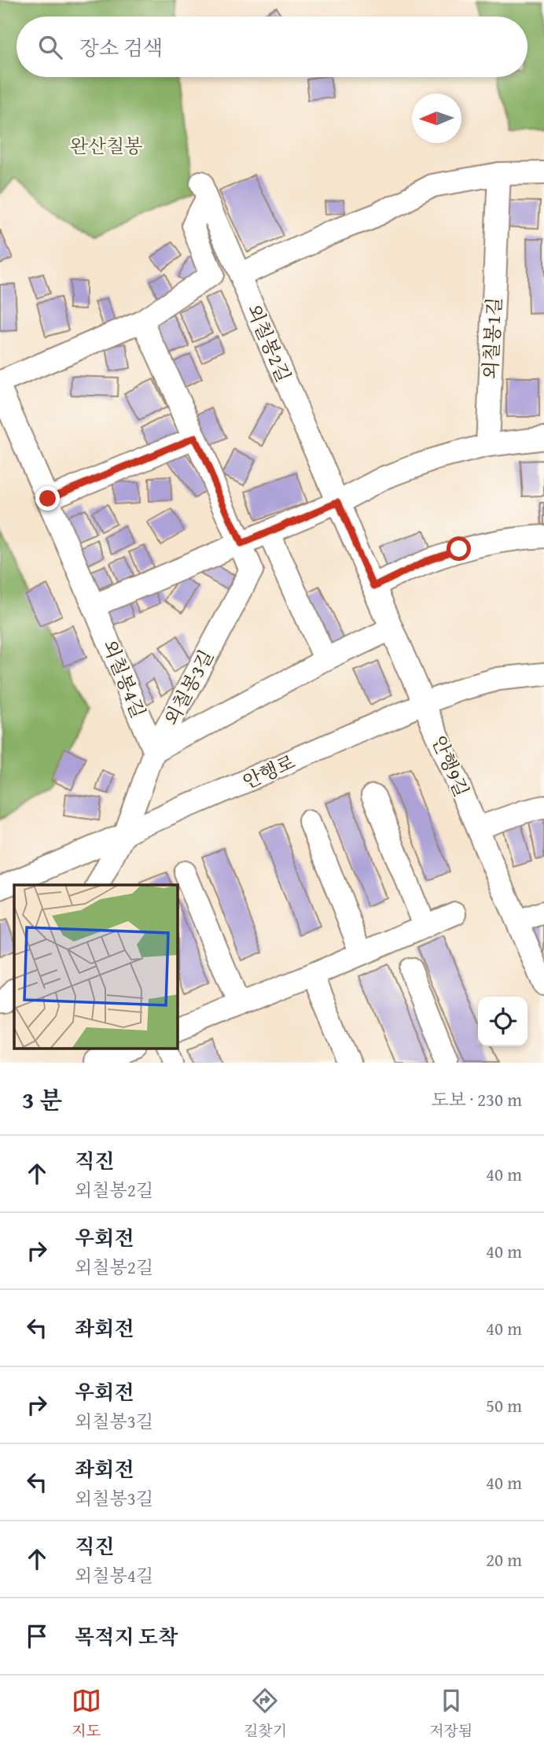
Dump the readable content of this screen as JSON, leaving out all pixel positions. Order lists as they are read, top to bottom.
{
  "streets": {
    "street": [
      "외칠봉1길",
      "외칠봉2길",
      "외칠봉4길",
      "외칠봉3길",
      "안행9길",
      "안행로"
    ]
  },
  "crossings": [
    ["외칠봉2길", "외칠봉3길"],
    ["외칠봉2길", "안행9길"],
    ["외칠봉2길", "안행로"],
    ["외칠봉4길", "외칠봉3길"],
    ["외칠봉3길", "안행로"],
    ["안행9길", "안행로"]
  ],
  "parks": ["완산칠봉"],
  "north": "left",
  "page": {
    "search": "장소 검색",
    "heading": ["3 분", "도보 · 230 m"],
    "list": [
      ["직진", "외칠봉2길", "40 m"],
      ["우회전", "외칠봉2길", "40 m"],
      ["좌회전", "40 m"],
      ["우회전", "외칠봉3길", "50 m"],
      ["좌회전", "외칠봉3길", "40 m"],
      ["직진", "외칠봉4길", "20 m"],
      "목적지 도착"
    ],
    "nav": ["지도", "길찾기", "저장됨"]
  }
}
